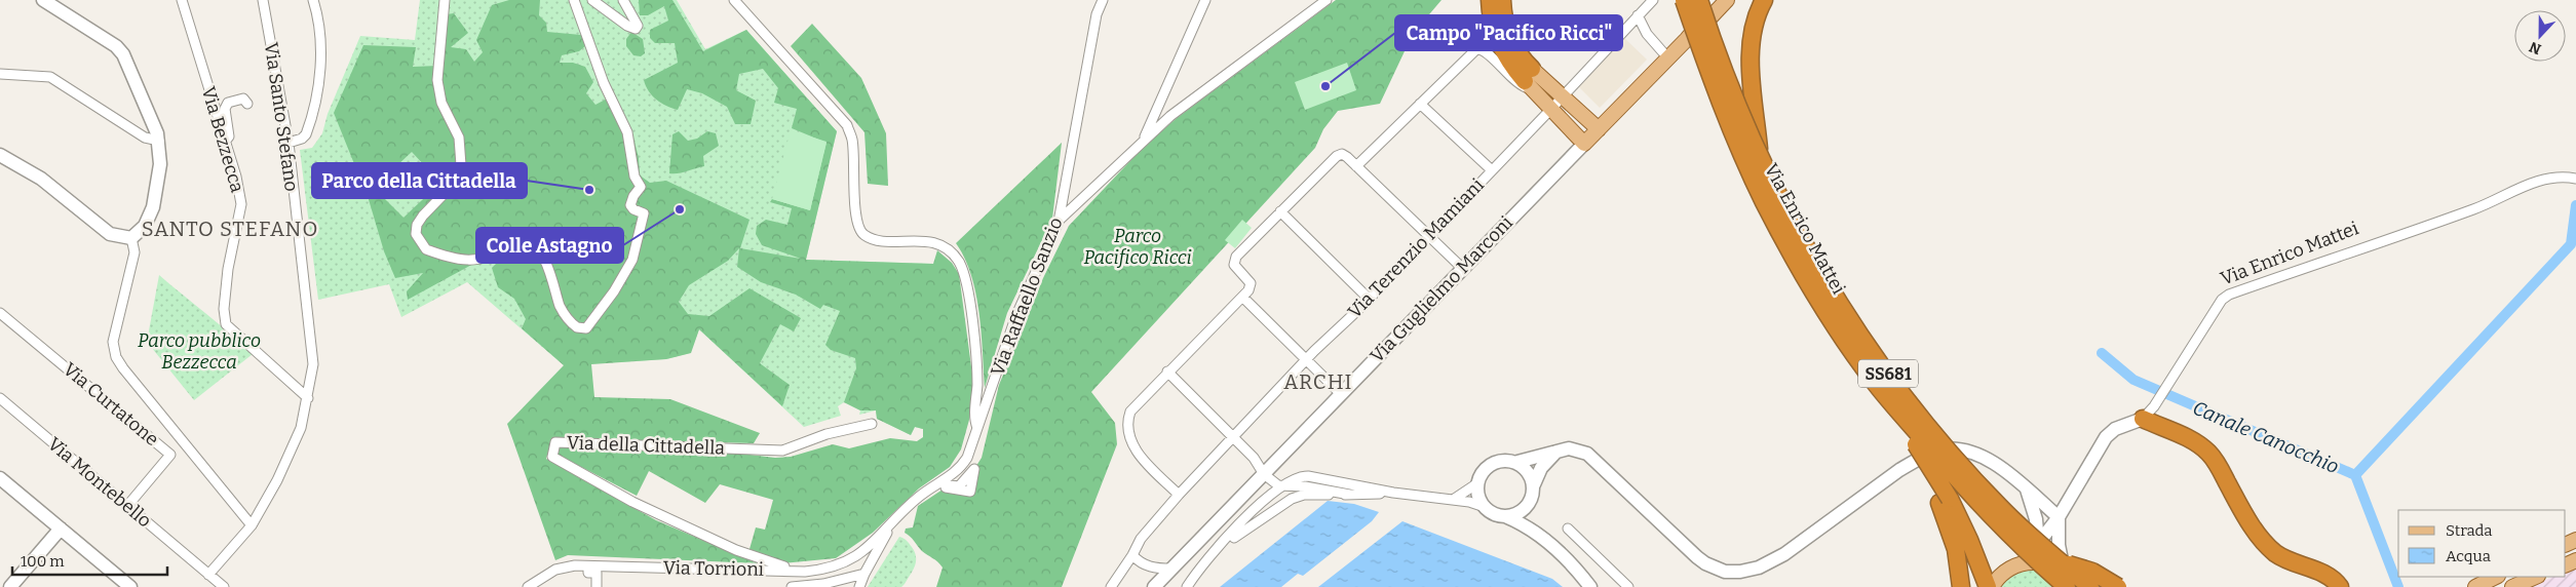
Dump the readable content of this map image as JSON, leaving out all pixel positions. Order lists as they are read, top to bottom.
{
  "streets": {
    "highway": ["Via Enrico Mattei", "SS681"],
    "main road": ["Via Guglielmo Marconi"],
    "street": [
      "Via Santo Stefano",
      "Via Bezzecca",
      "Via Terenzio Mamiani",
      "Via Raffaello Sanzio",
      "Via Curtatone",
      "Via della Cittadella",
      "Via Montebello",
      "Via Torrioni"
    ]
  },
  "crossings": [
    ["Via Santo Stefano", "Via Bezzecca"],
    ["Via Santo Stefano", "Via Montebello"],
    ["Via Enrico Mattei", "SS681"],
    ["Via Raffaello Sanzio", "Via Torrioni"],
    ["Via Curtatone", "Via Montebello"],
    ["Via della Cittadella", "Via Torrioni"]
  ],
  "districts": ["SANTO STEFANO", "ARCHI"],
  "water": ["Canale Canocchio"],
  "parks": ["Parco Pacifico Ricci", "Parco pubblico Bezzecca"],
  "places": ["Campo \"Pacifico Ricci\"", "Parco della Cittadella", "Colle Astagno"],
  "legend": ["Strada", "Acqua"],
  "scale_bar": "100 m",
  "north": "bottom"
}
